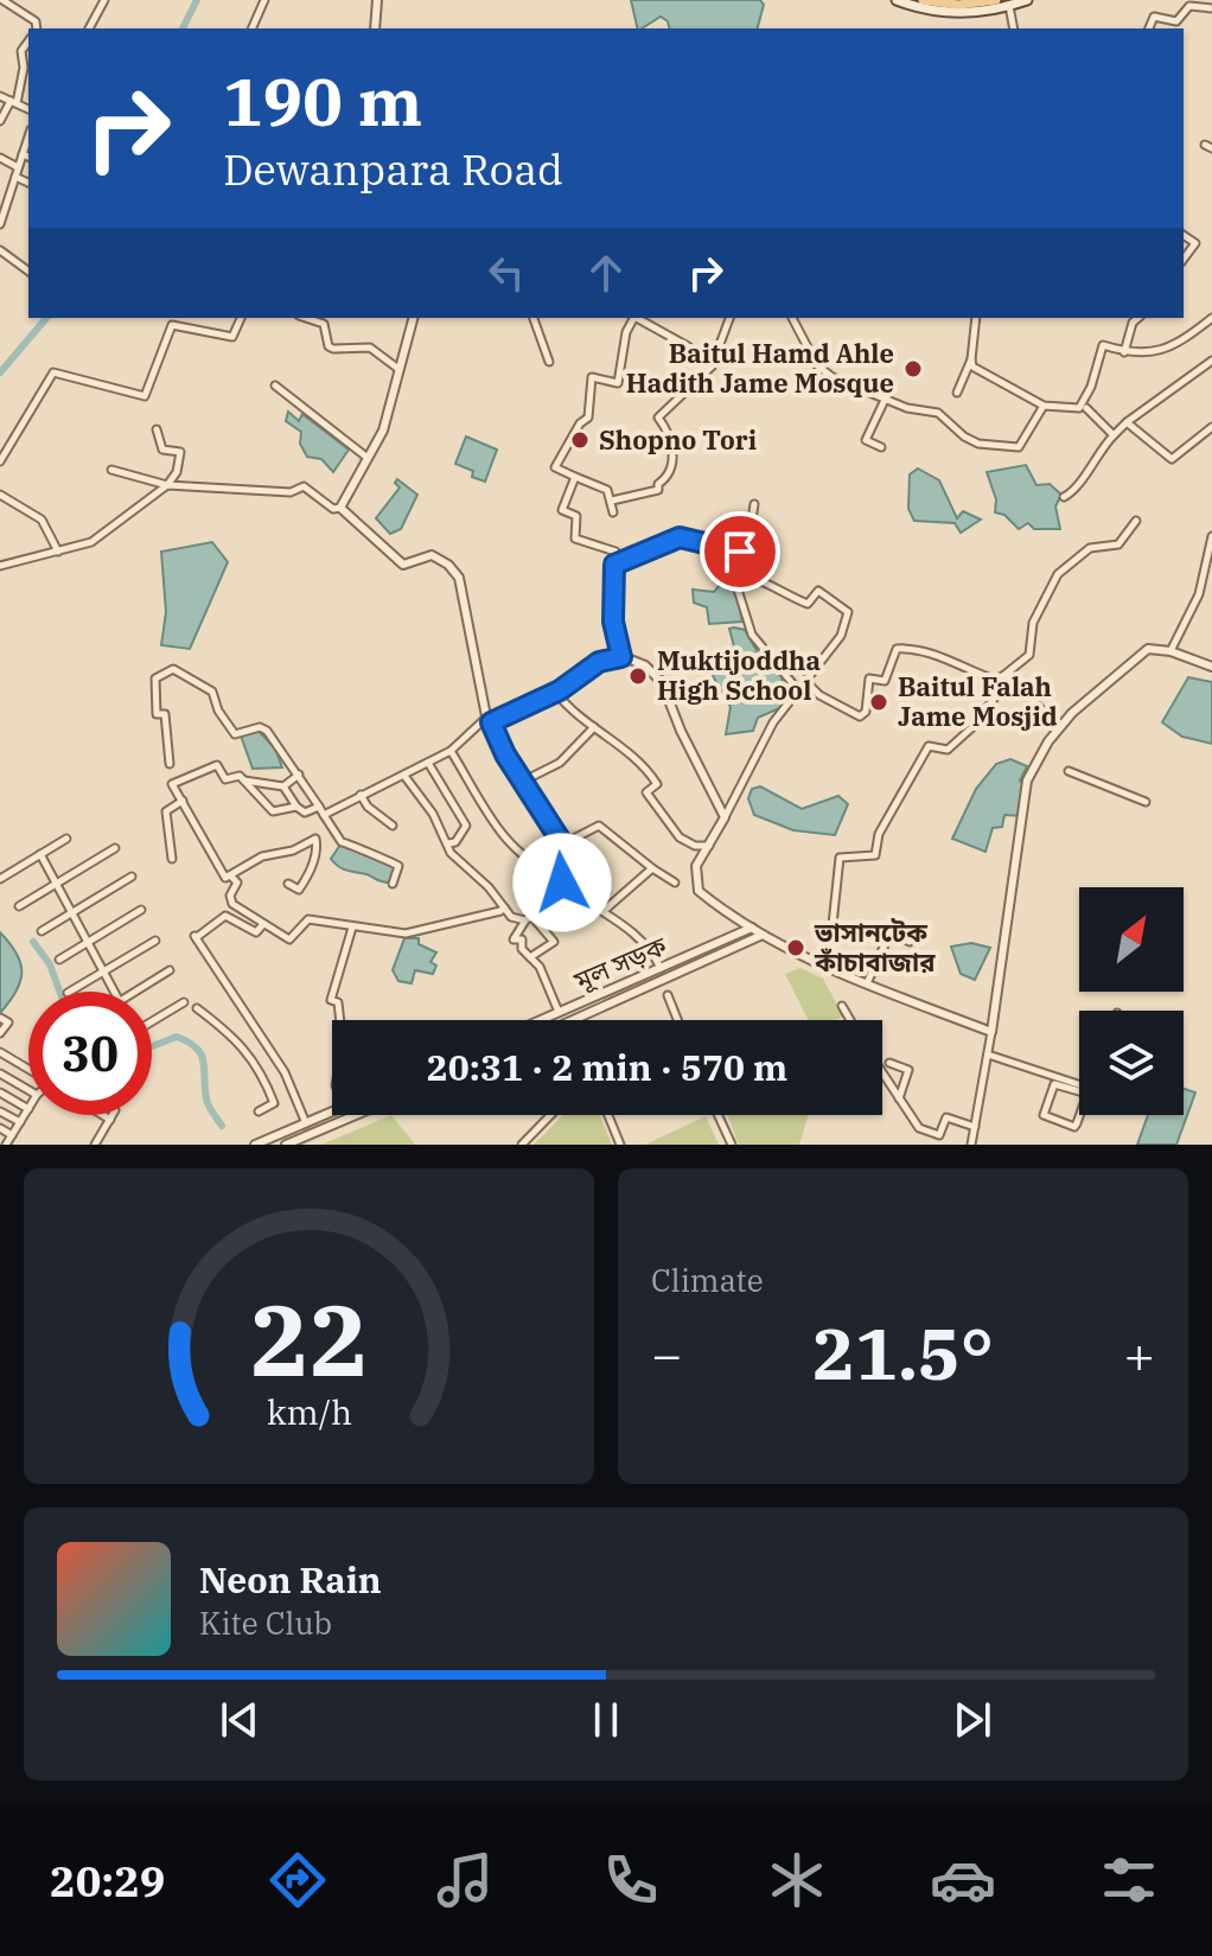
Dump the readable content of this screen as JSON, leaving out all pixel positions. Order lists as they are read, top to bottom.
{
  "streets": {
    "street": ["মূল সড়ক"]
  },
  "places": [
    "Baitul Hamd Ahle Hadith Jame Mosque",
    "Shopno Tori",
    "Muktijoddha High School",
    "Baitul Falah Jame Mosjid",
    "ভাসানটেক কাঁচাবাজার"
  ],
  "north": "top right",
  "page": {
    "turn": ["190 m", "Dewanpara Road"],
    "limit": "30",
    "trip": "20:31 · 2 min · 570 m",
    "tile": "Climate",
    "heat": ["−", "21.5°", "+"],
    "song": ["Neon Rain", "Kite Club"],
    "tabs": "20:29",
    "gauge": ["22", "km/h"]
  }
}
